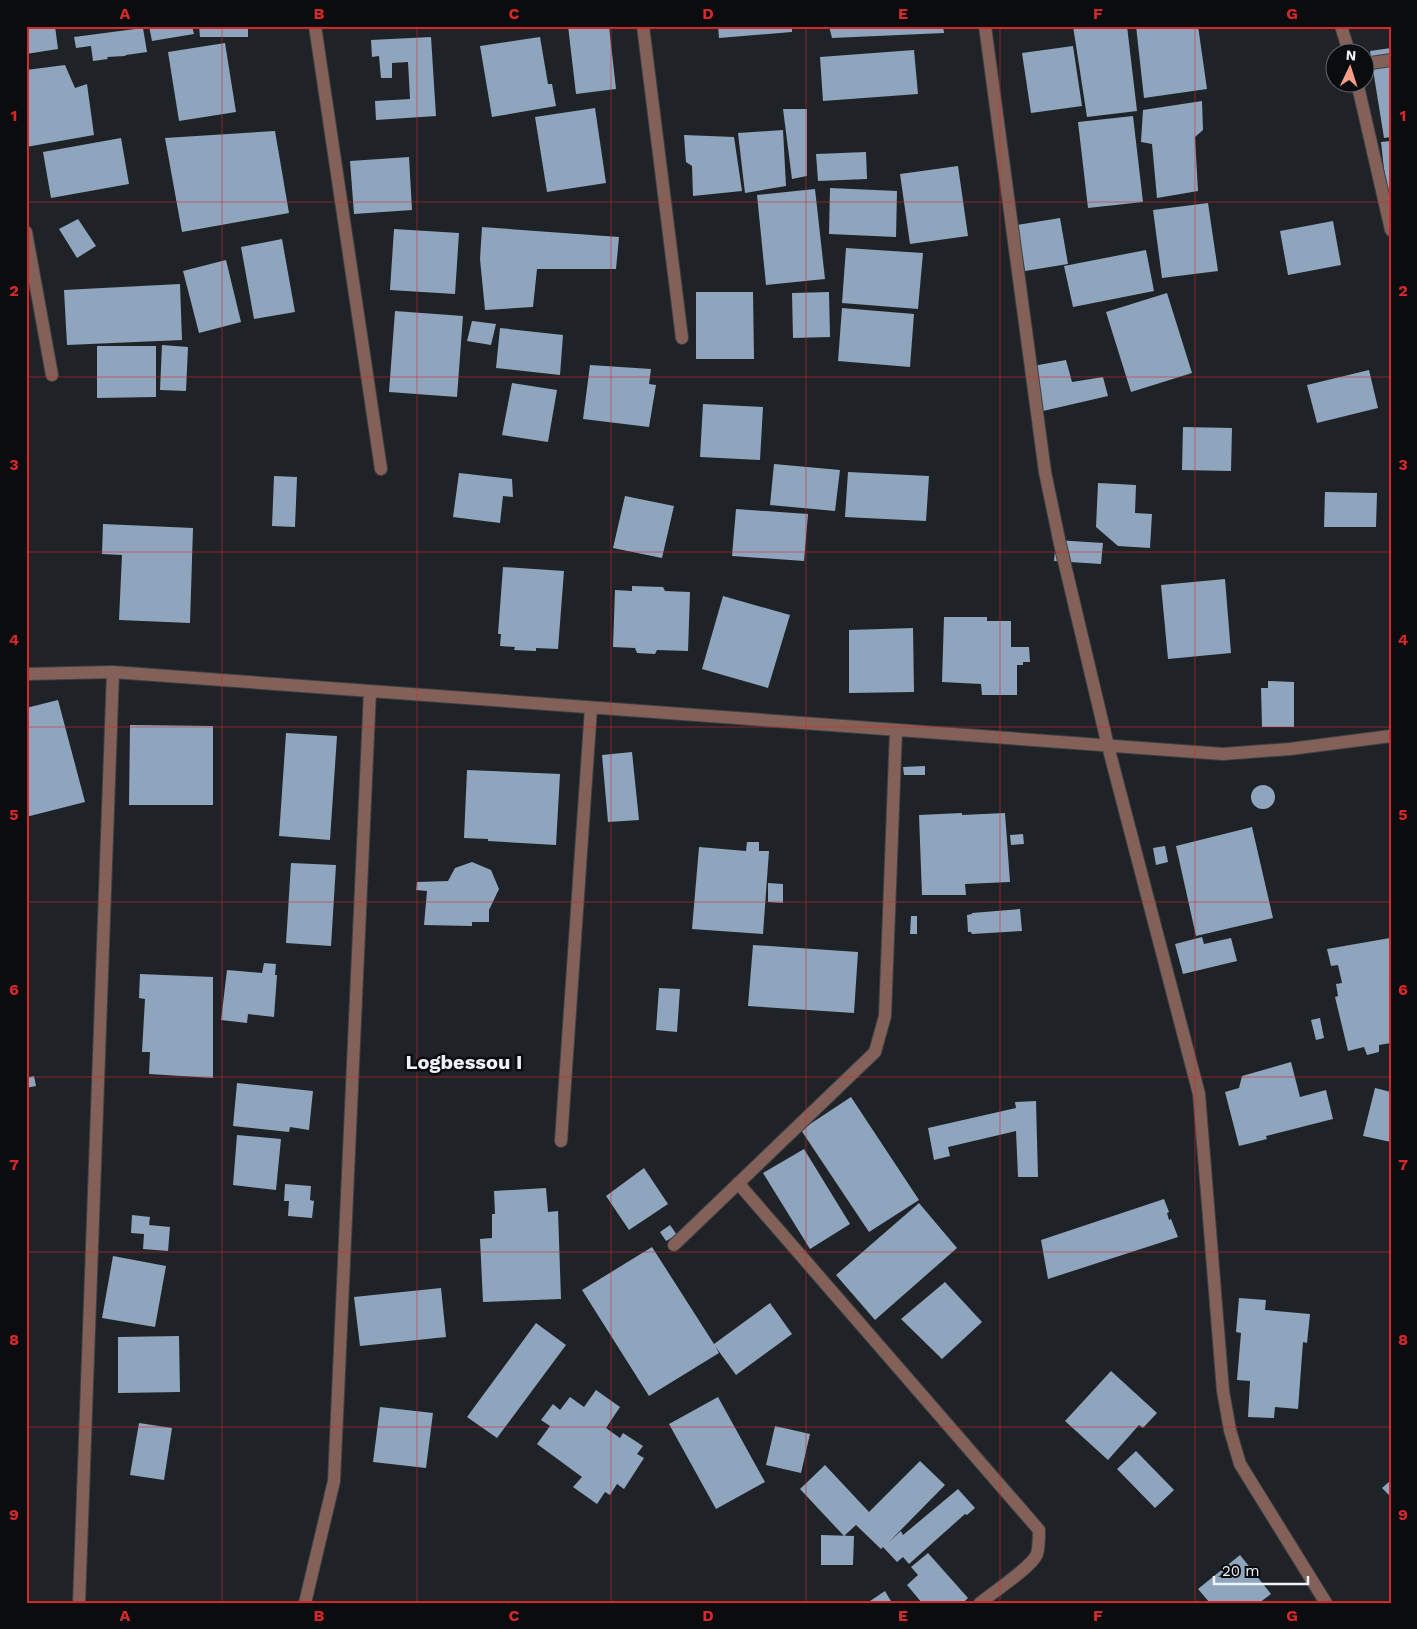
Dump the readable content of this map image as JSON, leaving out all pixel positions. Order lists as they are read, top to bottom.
{
  "districts": ["Logbessou I"],
  "scale_bar": "20 m",
  "north": "top",
  "grid": {
    "columns": [
      "A",
      "B",
      "C",
      "D",
      "E",
      "F",
      "G"
    ],
    "rows": [
      "1",
      "2",
      "3",
      "4",
      "5",
      "6",
      "7",
      "8",
      "9"
    ]
  }
}
